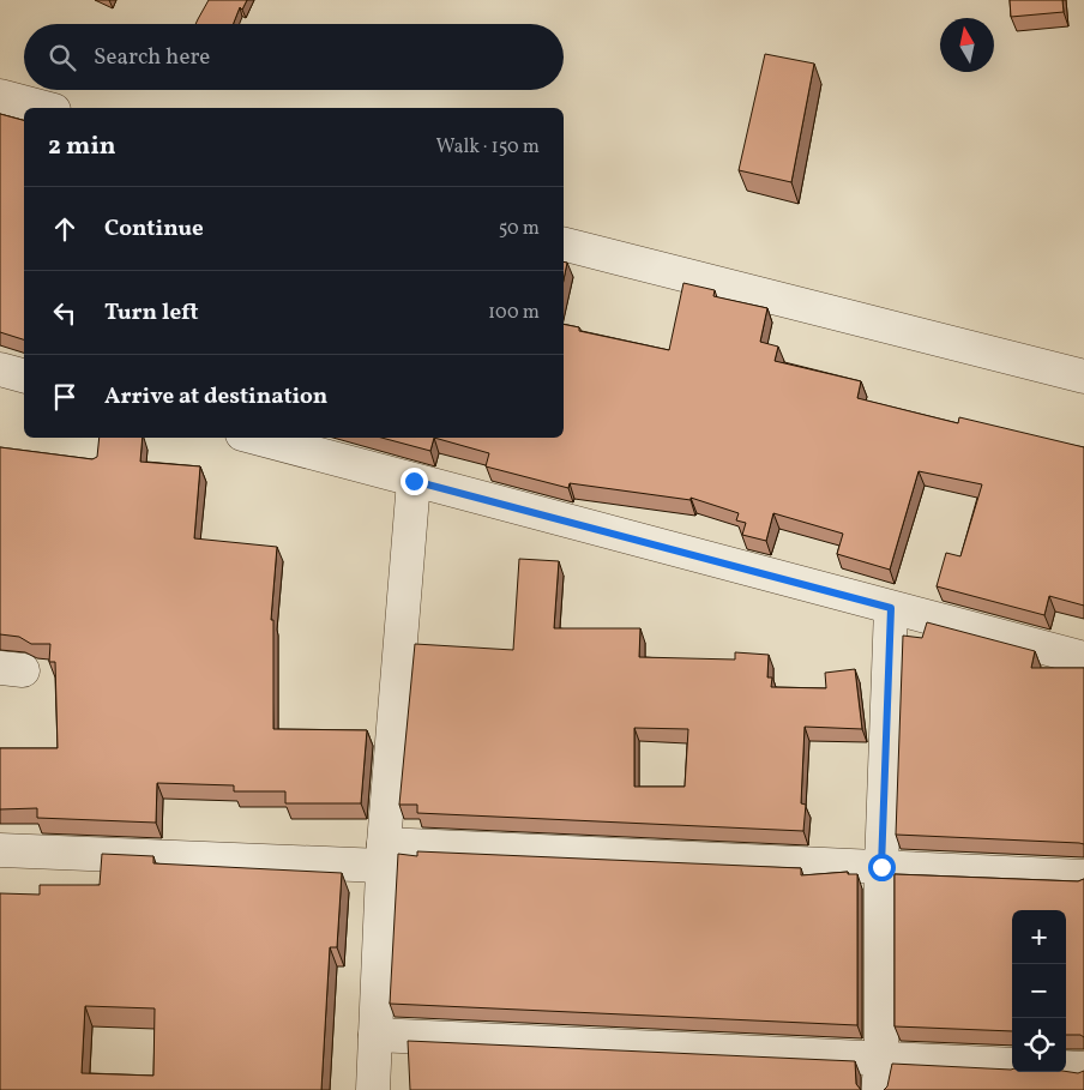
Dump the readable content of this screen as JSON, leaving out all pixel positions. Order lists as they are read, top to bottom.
{
  "north": "top",
  "page": {
    "search": "Search here",
    "heading": ["2 min", "Walk · 150 m"],
    "list": [
      ["Continue", "50 m"],
      ["Turn left", "100 m"],
      "Arrive at destination"
    ],
    "map_buttons": ["+", "−"]
  }
}
